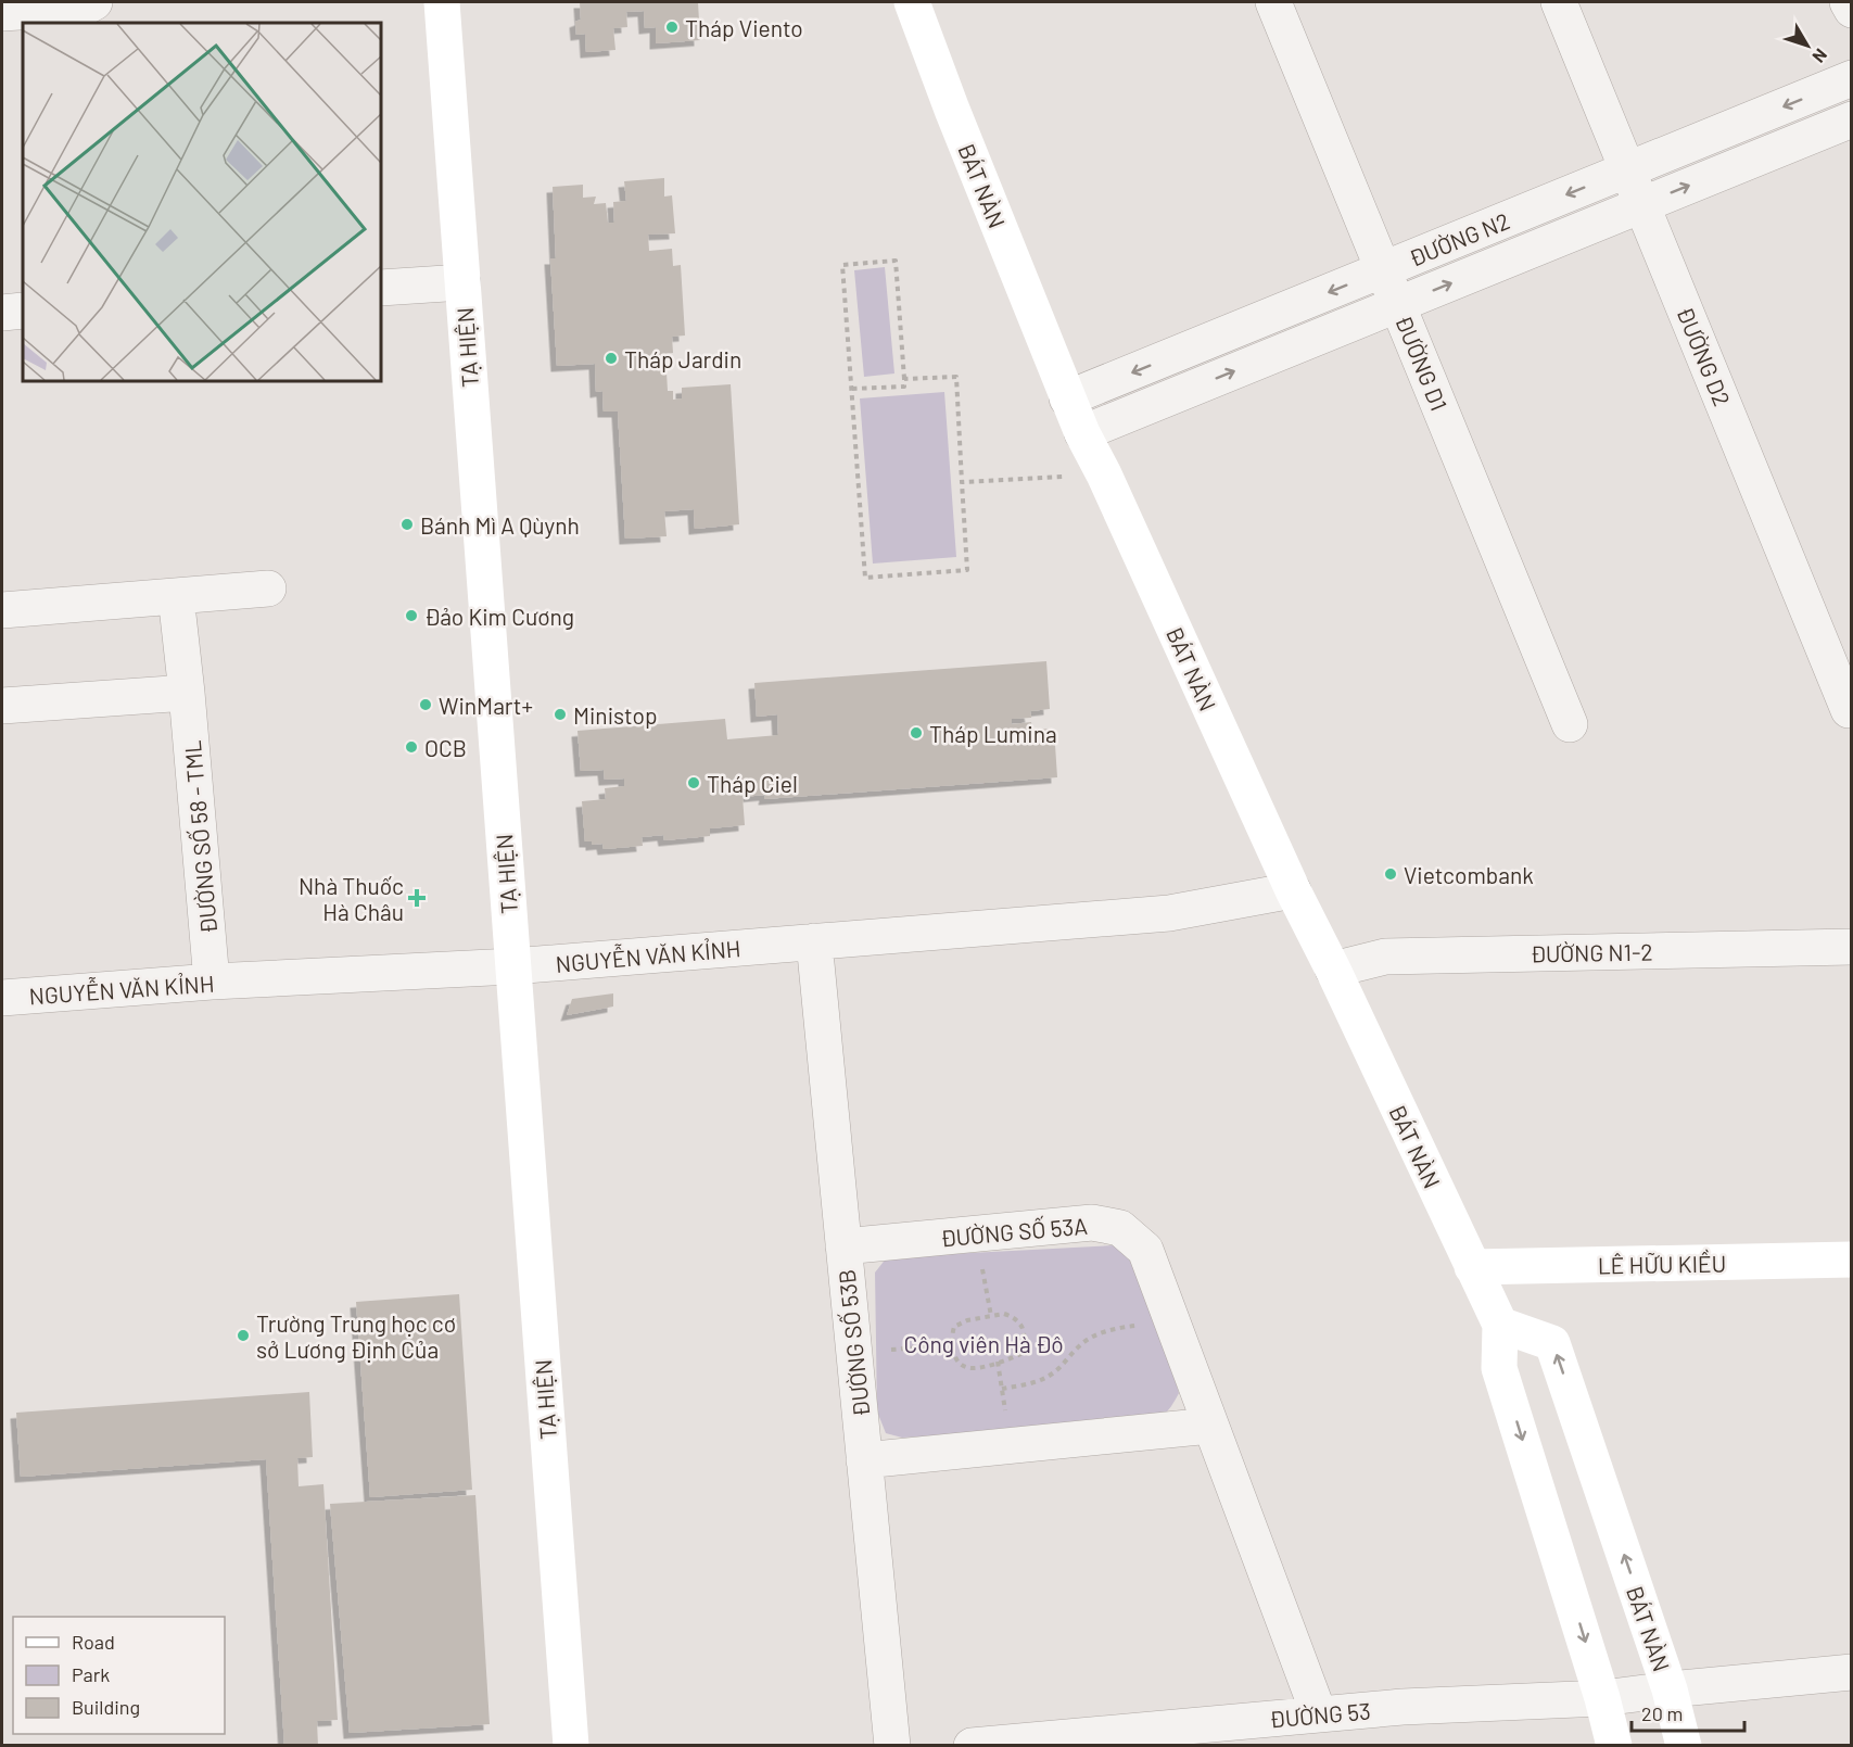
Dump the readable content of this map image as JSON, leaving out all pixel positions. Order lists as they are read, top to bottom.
{
  "streets": {
    "street": [
      "BÁT NÀN",
      "ĐƯỜNG N2",
      "TẠ HIỆN",
      "ĐƯỜNG D2",
      "ĐƯỜNG D1",
      "ĐƯỜNG SỐ 58 - TML",
      "ĐƯỜNG N1-2",
      "NGUYỄN VĂN KỈNH",
      "ĐƯỜNG SỐ 53A",
      "LÊ HỮU KIỀU",
      "ĐƯỜNG SỐ 53B",
      "ĐƯỜNG 53"
    ]
  },
  "crossings": [
    ["BÁT NÀN", "ĐƯỜNG N2"],
    ["BÁT NÀN", "ĐƯỜNG N1-2"],
    ["BÁT NÀN", "NGUYỄN VĂN KỈNH"],
    ["BÁT NÀN", "LÊ HỮU KIỀU"],
    ["BÁT NÀN", "ĐƯỜNG 53"],
    ["ĐƯỜNG N2", "ĐƯỜNG D2"],
    ["ĐƯỜNG N2", "ĐƯỜNG D1"],
    ["TẠ HIỆN", "NGUYỄN VĂN KỈNH"],
    ["ĐƯỜNG SỐ 58 - TML", "NGUYỄN VĂN KỈNH"],
    ["NGUYỄN VĂN KỈNH", "ĐƯỜNG SỐ 53B"],
    ["ĐƯỜNG SỐ 53A", "ĐƯỜNG SỐ 53B"],
    ["ĐƯỜNG SỐ 53A", "ĐƯỜNG 53"]
  ],
  "parks": ["Công viên Hà Đô"],
  "places": {
    "other": [
      "Tháp Viento",
      "Tháp Jardin",
      "Bánh Mì A Qùynh",
      "Đảo Kim Cương",
      "WinMart+",
      "Ministop",
      "Tháp Lumina",
      "OCB",
      "Tháp Ciel",
      "Vietcombank",
      "Trường Trung học cơ sở Lương Định Của"
    ],
    "health": ["Nhà Thuốc Hà Châu"]
  },
  "legend": ["Road", "Park", "Building"],
  "scale_bar": "20 m",
  "north": "bottom right"
}
